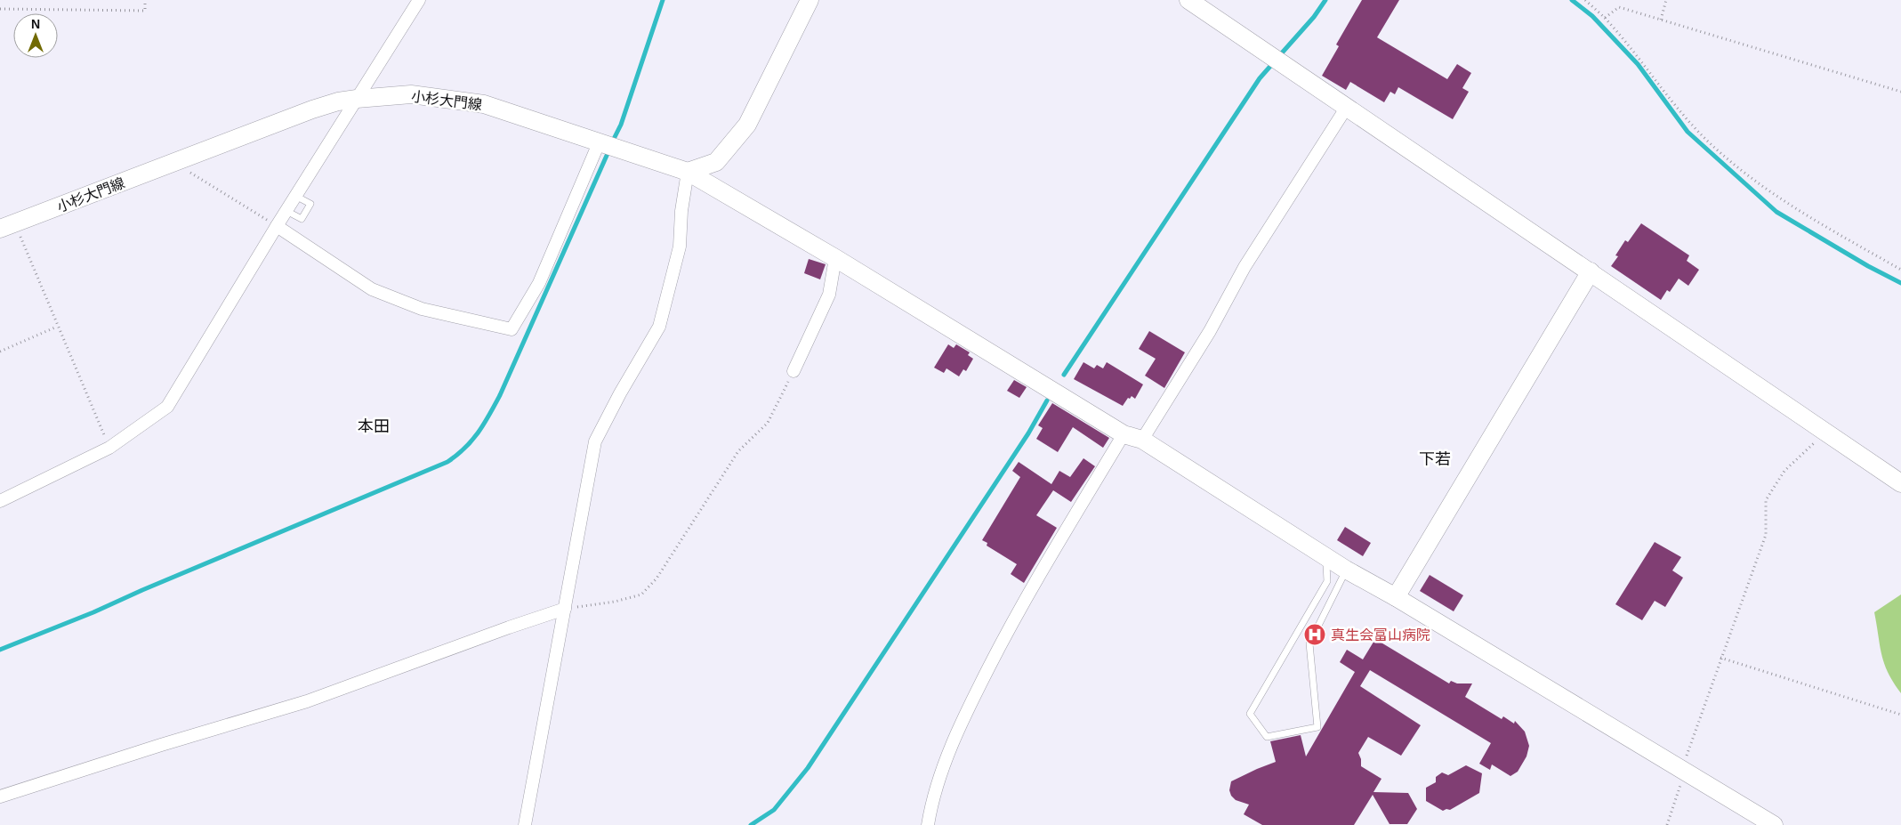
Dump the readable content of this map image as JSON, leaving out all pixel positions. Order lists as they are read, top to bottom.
{
  "streets": {
    "street": ["小杉大門線"]
  },
  "districts": ["本田", "下若"],
  "places": {
    "hospital": ["真生会富山病院"]
  },
  "north": "top"
}
